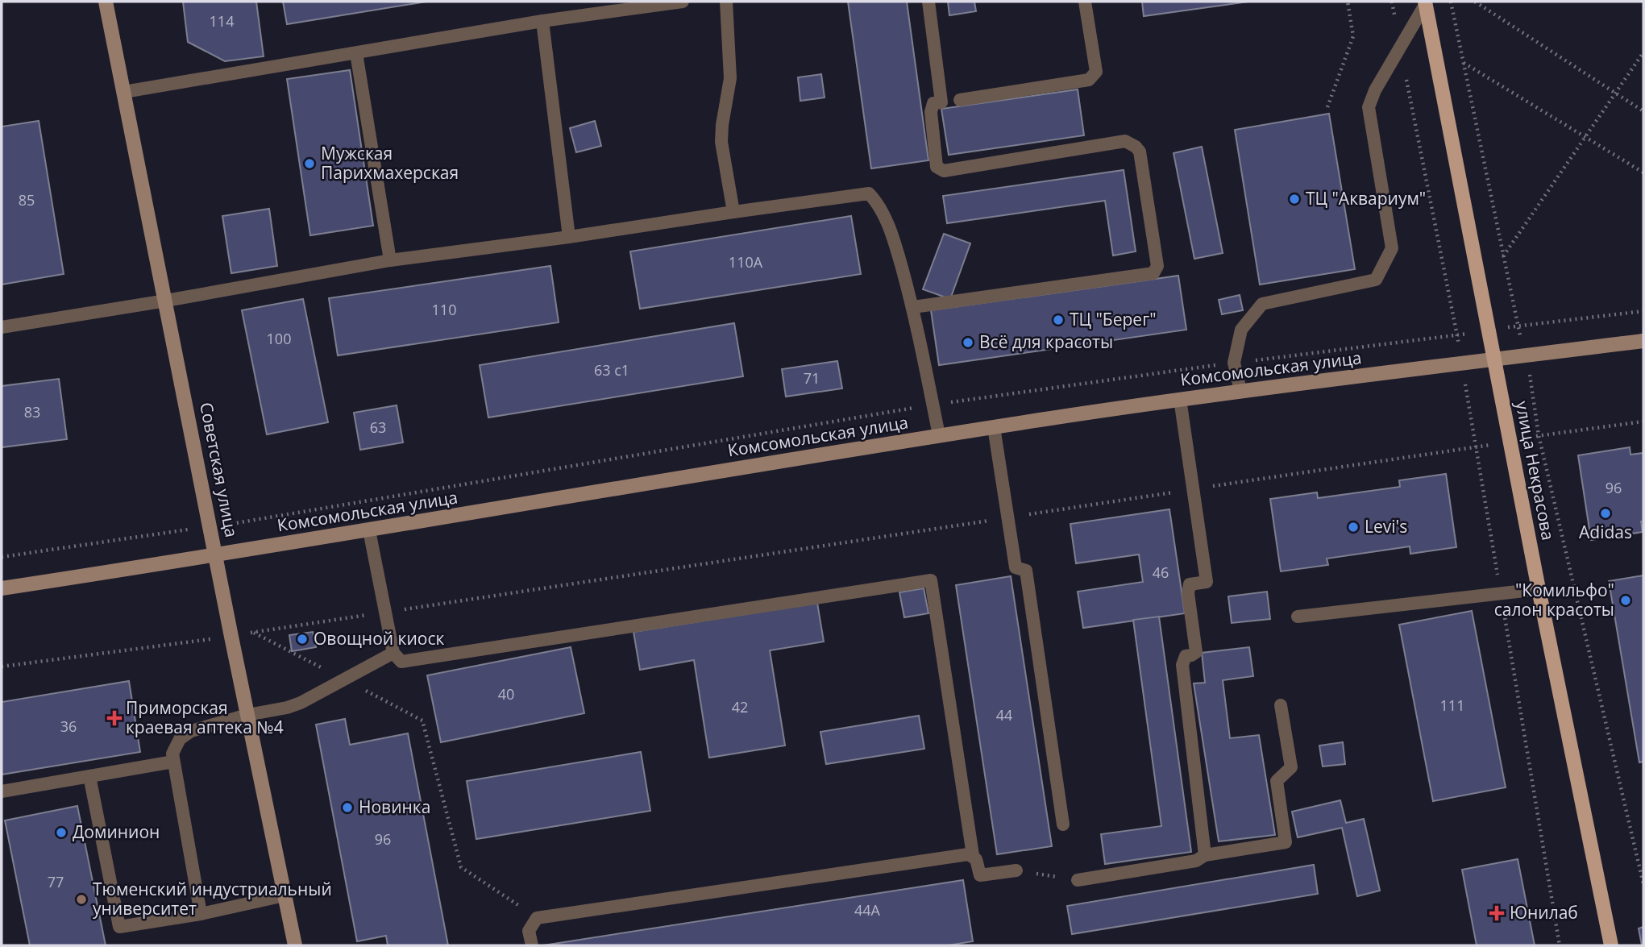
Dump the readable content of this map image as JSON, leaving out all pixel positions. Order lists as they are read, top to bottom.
{
  "streets": {
    "main road": ["Комсомольская улица", "Советская улица", "улица Некрасова"]
  },
  "crossings": [
    ["Комсомольская улица", "Советская улица"],
    ["Комсомольская улица", "улица Некрасова"]
  ],
  "places": {
    "other": [
      "Мужская Парихмахерская",
      "ТЦ \"Аквариум\"",
      "ТЦ \"Берег\"",
      "Всё для красоты",
      "Adidas",
      "Levi's",
      "\"Комильфо\" салон красоты",
      "Овощной киоск",
      "Новинка",
      "Доминион",
      "Тюменский индустриальный университет"
    ],
    "health": ["Приморская краевая аптека №4", "Юнилаб"]
  },
  "house_numbers": [
    "114",
    "85",
    "110А",
    "110",
    "100",
    "63 с1",
    "71",
    "83",
    "63",
    "96",
    "46",
    "40",
    "111",
    "42",
    "44",
    "36",
    "96",
    "77",
    "44А"
  ]
}
